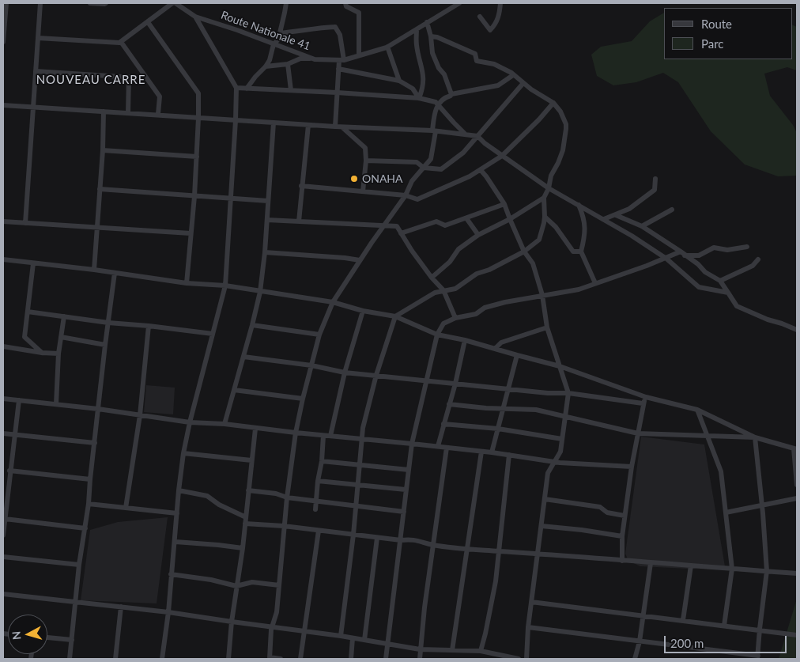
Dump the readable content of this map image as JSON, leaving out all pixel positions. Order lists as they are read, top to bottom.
{
  "streets": {
    "street": ["Route Nationale 41"]
  },
  "districts": ["NOUVEAU CARRE"],
  "places": ["ONAHA"],
  "legend": ["Route", "Parc"],
  "scale_bar": "200 m",
  "north": "left"
}
